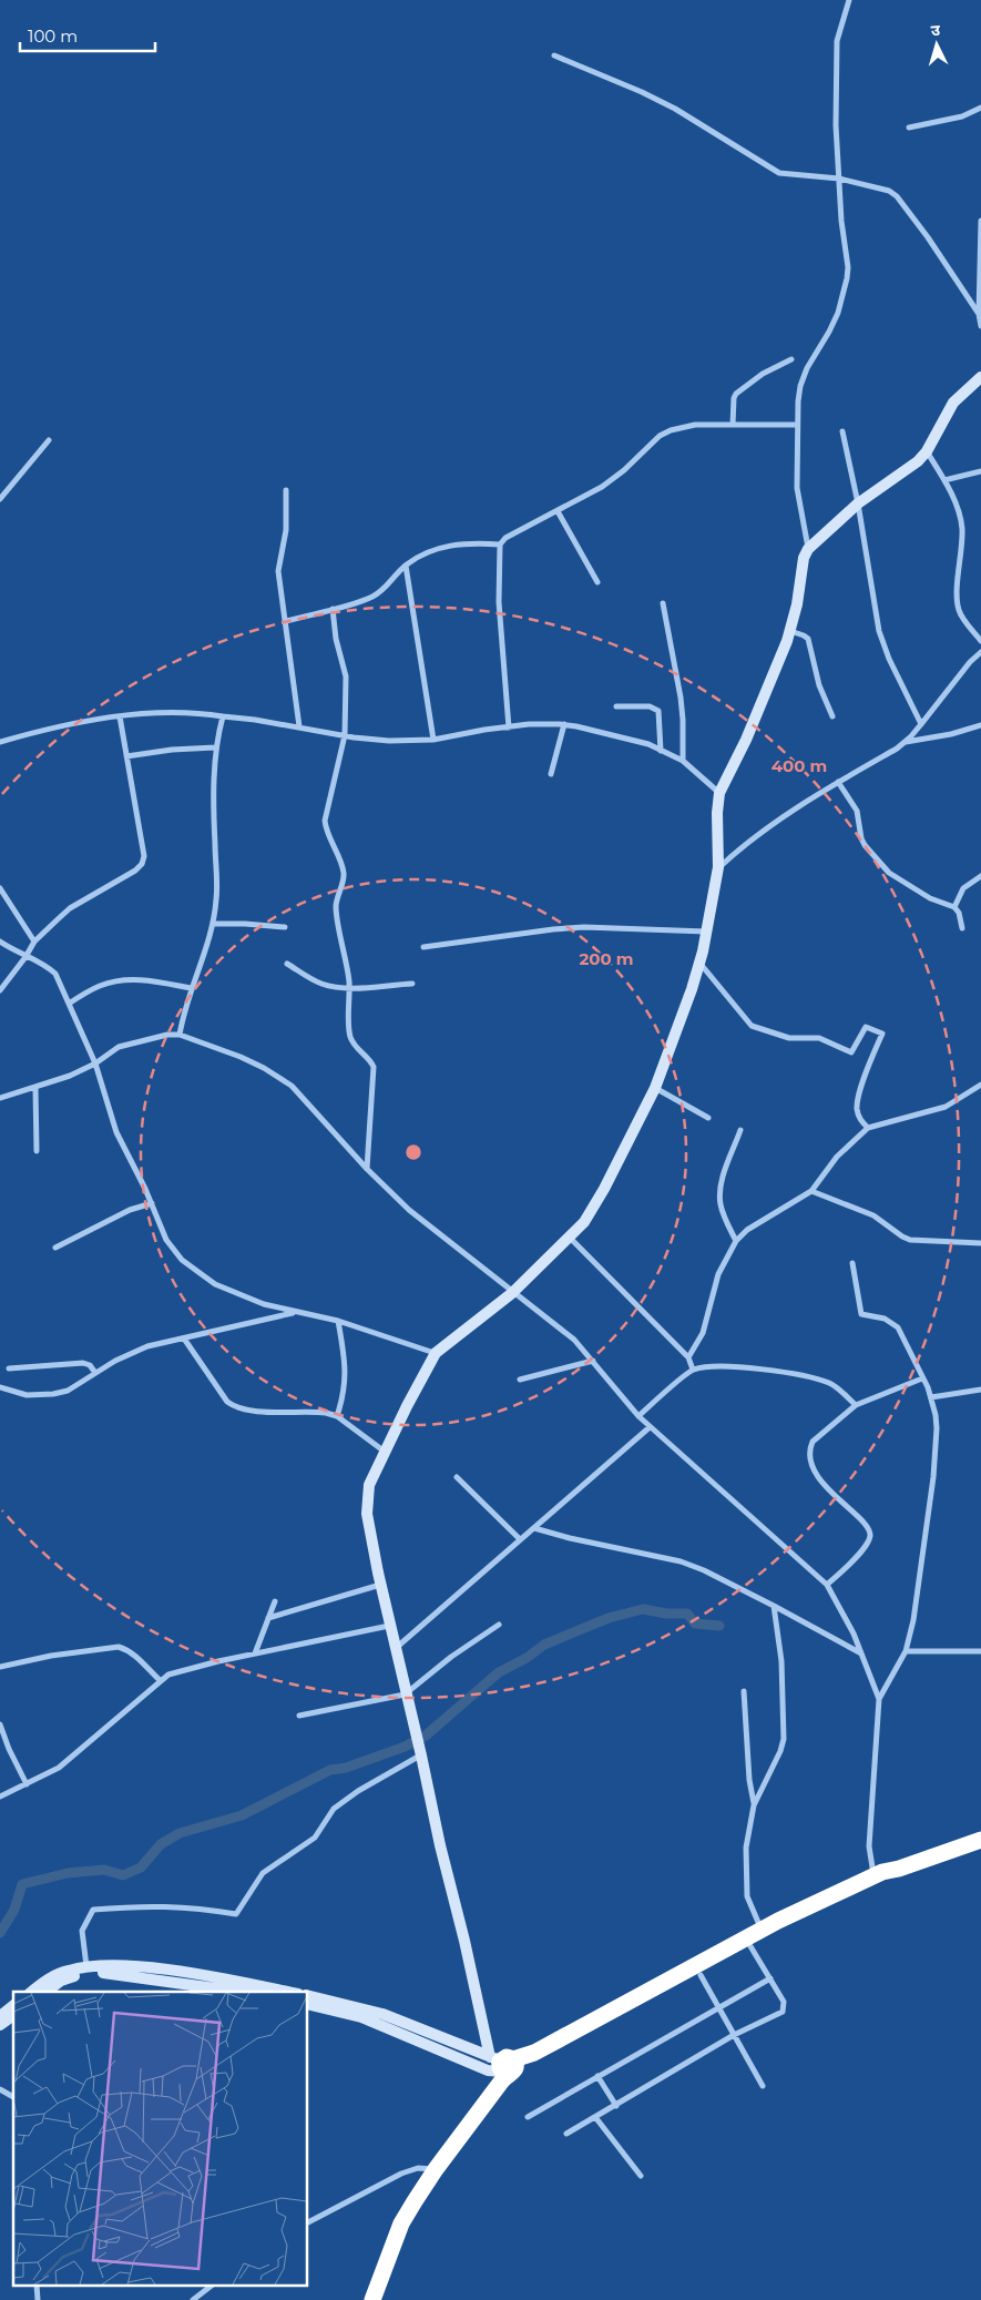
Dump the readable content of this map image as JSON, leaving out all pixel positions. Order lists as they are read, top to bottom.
{
  "scale_bar": "100 m",
  "north": "top",
  "rings": ["400 m", "200 m"]
}
